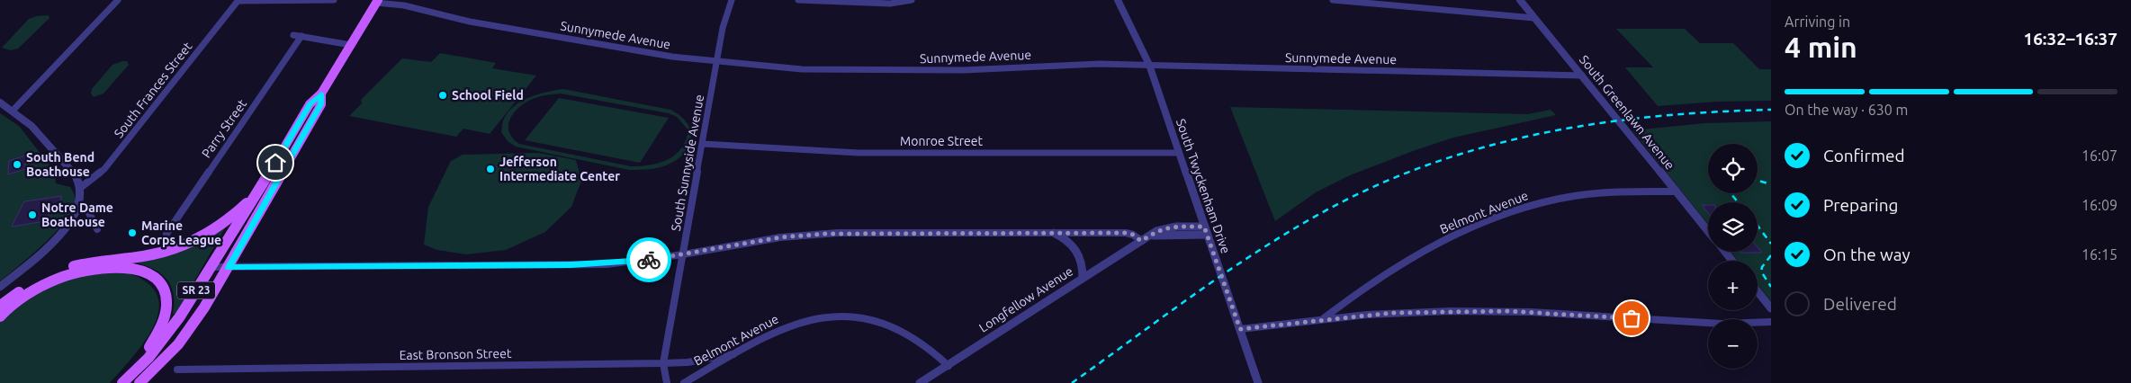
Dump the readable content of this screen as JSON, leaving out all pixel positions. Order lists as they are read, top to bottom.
{
  "streets": {
    "main road": ["SR 23"],
    "street": [
      "Sunnymede Avenue",
      "South Frances Street",
      "South Greenlawn Avenue",
      "Parry Street",
      "Monroe Street",
      "South Sunnyside Avenue",
      "South Twyckenham Drive",
      "Belmont Avenue",
      "Longfellow Avenue",
      "East Bronson Street"
    ]
  },
  "crossings": [
    ["Sunnymede Avenue", "South Greenlawn Avenue"],
    ["Sunnymede Avenue", "South Sunnyside Avenue"],
    ["Sunnymede Avenue", "South Twyckenham Drive"],
    ["Sunnymede Avenue", "SR 23"],
    ["South Greenlawn Avenue", "Belmont Avenue"],
    ["Monroe Street", "South Sunnyside Avenue"],
    ["Monroe Street", "South Twyckenham Drive"],
    ["South Sunnyside Avenue", "East Bronson Street"],
    ["South Twyckenham Drive", "Longfellow Avenue"],
    ["Belmont Avenue", "Longfellow Avenue"],
    ["Belmont Avenue", "East Bronson Street"]
  ],
  "places": [
    "School Field",
    "South Bend Boathouse",
    "Jefferson Intermediate Center",
    "Notre Dame Boathouse",
    "Marine Corps League"
  ],
  "page": {
    "heading": ["4 min", "Arriving in", "16:32–16:37"],
    "bar": "On the way · 630 m",
    "list": [
      ["Confirmed", "16:07"],
      ["Preparing", "16:09"],
      ["On the way", "16:15"],
      "Delivered"
    ],
    "map_buttons": ["+", "−"]
  }
}
